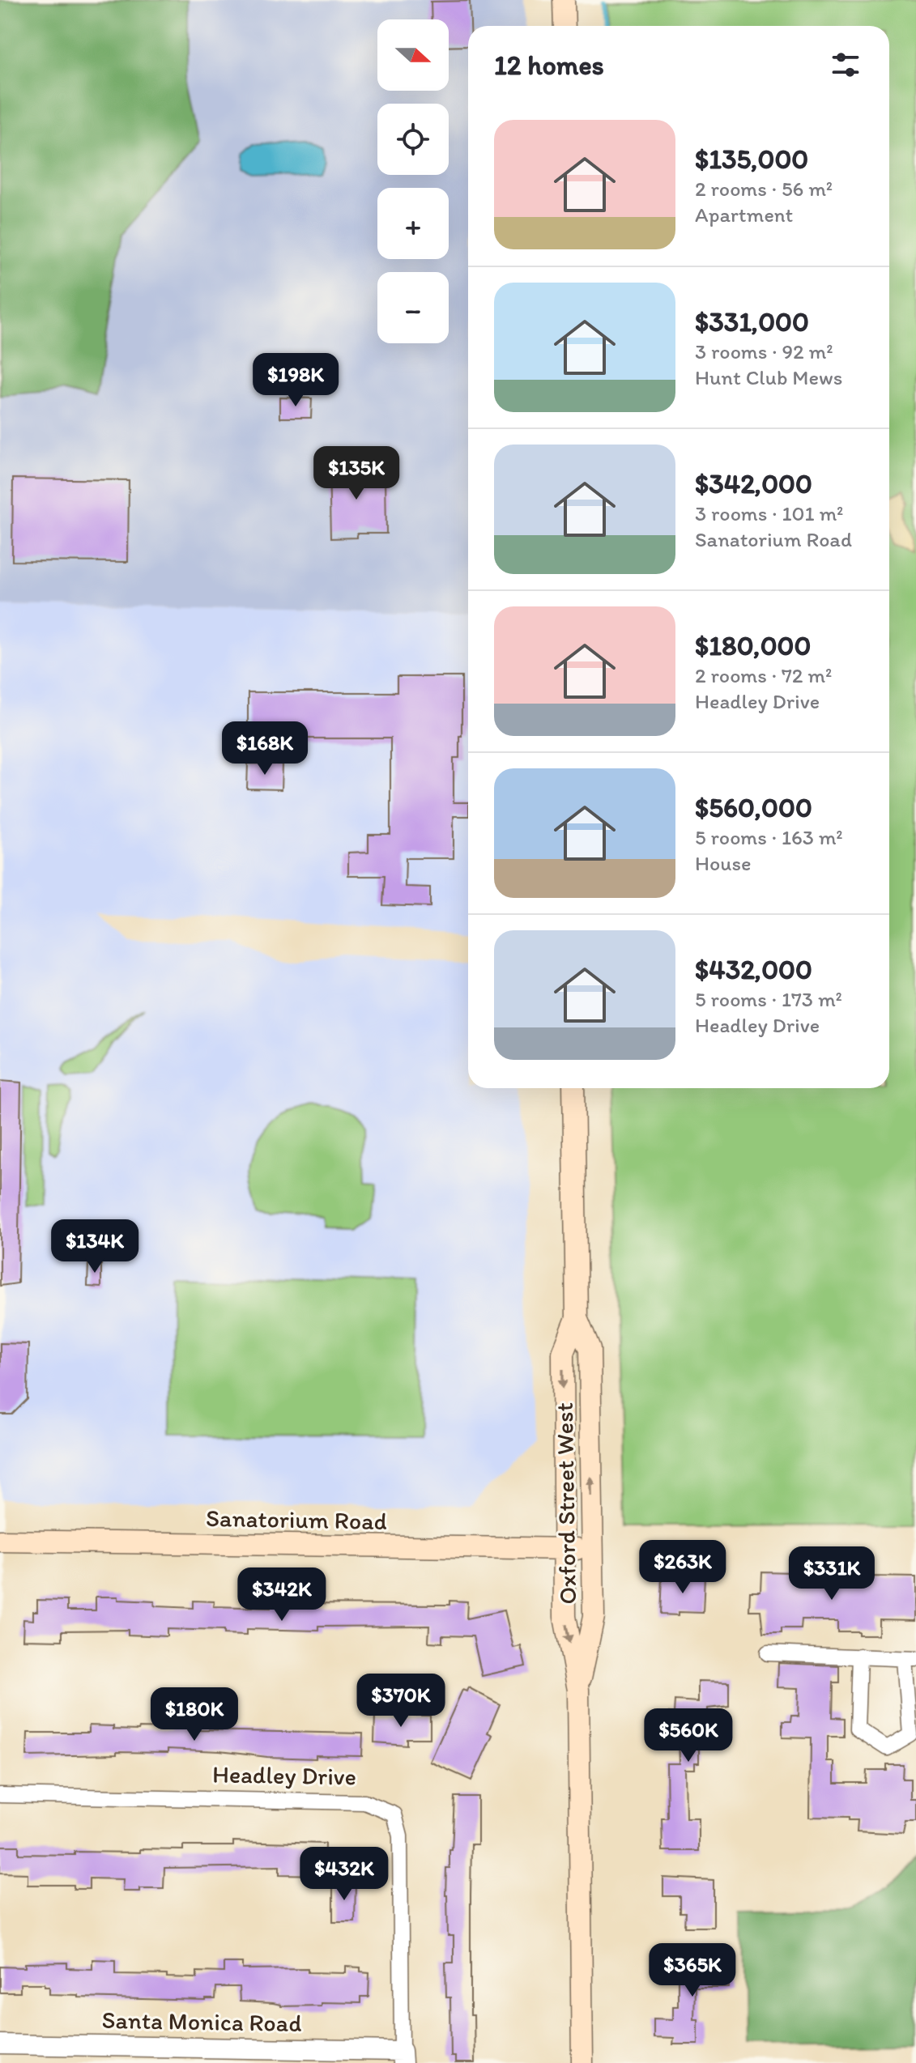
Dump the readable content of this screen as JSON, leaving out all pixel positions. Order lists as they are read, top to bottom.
{
  "streets": {
    "main road": ["Oxford Street West", "Sanatorium Road"],
    "street": ["Headley Drive", "Santa Monica Road"]
  },
  "crossings": [
    ["Oxford Street West", "Sanatorium Road"],
    ["Headley Drive", "Santa Monica Road"]
  ],
  "north": "right",
  "page": {
    "map_buttons": ["+", "−"],
    "heading": "12 homes",
    "list": [
      {
        "name": "$135,000",
        "note": "2 rooms · 56 m² · Apartment"
      },
      {
        "name": "$331,000",
        "note": "3 rooms · 92 m² · Hunt Club Mews"
      },
      {
        "name": "$342,000",
        "note": "3 rooms · 101 m² · Sanatorium Road"
      },
      {
        "name": "$180,000",
        "note": "2 rooms · 72 m² · Headley Drive"
      },
      {
        "name": "$560,000",
        "note": "5 rooms · 163 m² · House"
      },
      {
        "name": "$432,000",
        "note": "5 rooms · 173 m² · Headley Drive"
      }
    ],
    "price": [
      "$198K",
      "$135K",
      "$168K",
      "$134K",
      "$263K",
      "$331K",
      "$342K",
      "$370K",
      "$180K",
      "$560K",
      "$432K",
      "$365K"
    ]
  }
}
